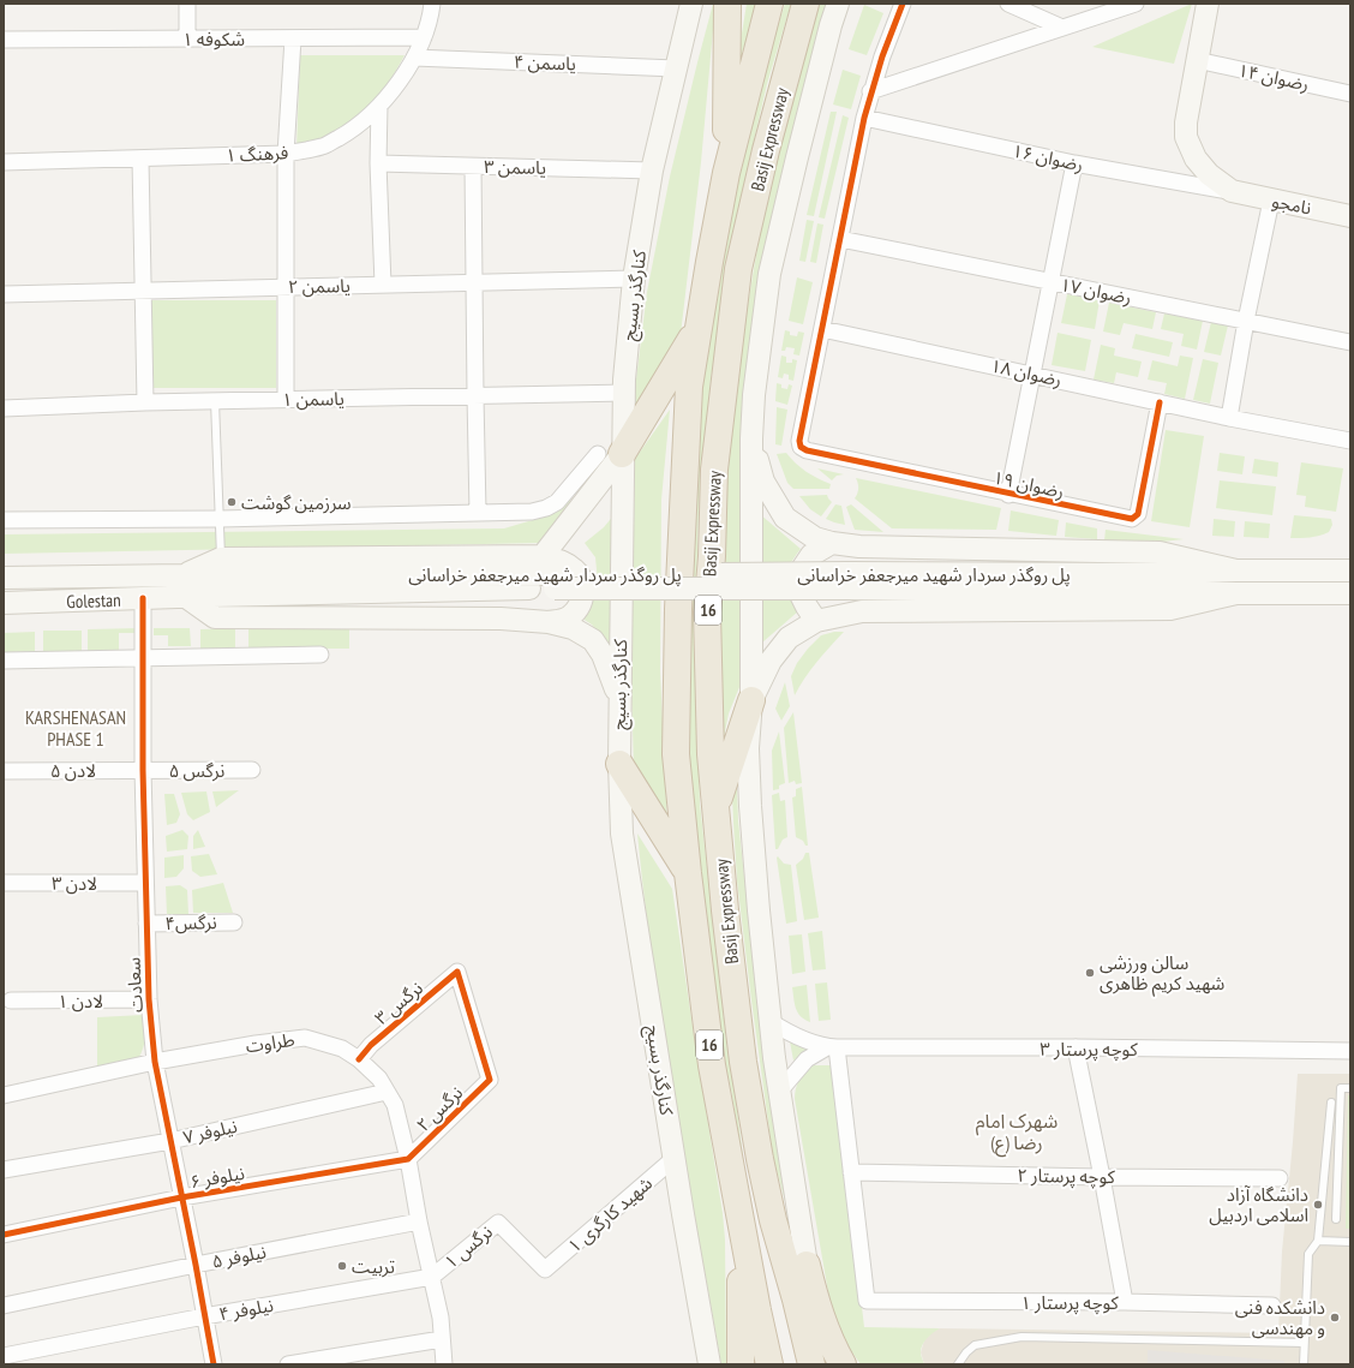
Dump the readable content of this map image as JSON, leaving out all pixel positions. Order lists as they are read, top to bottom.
{
  "streets": {
    "highway": ["Basij Expressway", "16"],
    "main road": [
      "نامجو",
      "کنارگذر بسیج",
      "پل روگذر سردار شهید میرجعفر خراسانی",
      "Golestan"
    ],
    "street": [
      "شکوفه ۱",
      "یاسمن ۴",
      "رضوان ۱۴",
      "فرهنگ ۱",
      "رضوان ۱۶",
      "یاسمن ۳",
      "یاسمن ۲",
      "رضوان ۱۷",
      "رضوان ۱۸",
      "یاسمن ۱",
      "رضوان ۱۹",
      "لادن ۵",
      "نرگس ۵",
      "لادن ۳",
      "نرگس۴",
      "سعادت",
      "لادن ۱",
      "نرگس ۳",
      "طراوت",
      "کوچه پرستار ۳",
      "نرگس ۲",
      "نیلوفر ۷",
      "کوچه پرستار ۲",
      "نیلوفر ۶",
      "شهید کارگری ۱",
      "نرگس ۱",
      "نیلوفر ۵",
      "کوچه پرستار ۱",
      "نیلوفر ۴"
    ]
  },
  "crossings": [
    ["شکوفه ۱", "فرهنگ ۱"],
    ["یاسمن ۴", "فرهنگ ۱"],
    ["یاسمن ۴", "کنارگذر بسیج"],
    ["رضوان ۱۶", "نامجو"],
    ["یاسمن ۳", "کنارگذر بسیج"],
    ["یاسمن ۲", "کنارگذر بسیج"],
    ["کنارگذر بسیج", "یاسمن ۱"],
    ["کنارگذر بسیج", "شهید کارگری ۱"],
    ["رضوان ۱۸", "رضوان ۱۹"],
    ["پل روگذر سردار شهید میرجعفر خراسانی", "Golestan"],
    ["Golestan", "سعادت"],
    ["لادن ۵", "نرگس ۵"],
    ["لادن ۵", "سعادت"],
    ["نرگس ۵", "سعادت"],
    ["لادن ۳", "سعادت"],
    ["نرگس۴", "سعادت"],
    ["سعادت", "لادن ۱"],
    ["سعادت", "طراوت"],
    ["سعادت", "نیلوفر ۷"],
    ["سعادت", "نیلوفر ۶"],
    ["سعادت", "نیلوفر ۵"],
    ["سعادت", "نیلوفر ۴"],
    ["نرگس ۳", "طراوت"],
    ["نرگس ۳", "نرگس ۲"],
    ["طراوت", "نرگس ۲"],
    ["طراوت", "نیلوفر ۷"],
    ["طراوت", "نیلوفر ۶"],
    ["طراوت", "نرگس ۱"],
    ["طراوت", "نیلوفر ۵"],
    ["طراوت", "نیلوفر ۴"],
    ["نرگس ۲", "نیلوفر ۶"],
    ["کوچه پرستار ۲", "کوچه پرستار ۱"],
    ["شهید کارگری ۱", "نرگس ۱"],
    ["نرگس ۱", "نیلوفر ۴"]
  ],
  "districts": ["KARSHENASAN PHASE 1", "شهرک امام رضا (ع)"],
  "places": [
    "سرزمین گوشت",
    "سالن ورزشی شهید کریم ظاهری",
    "دانشگاه آزاد اسلامی اردبیل",
    "تربیت",
    "دانشکده فنی و مهندسی"
  ]
}
